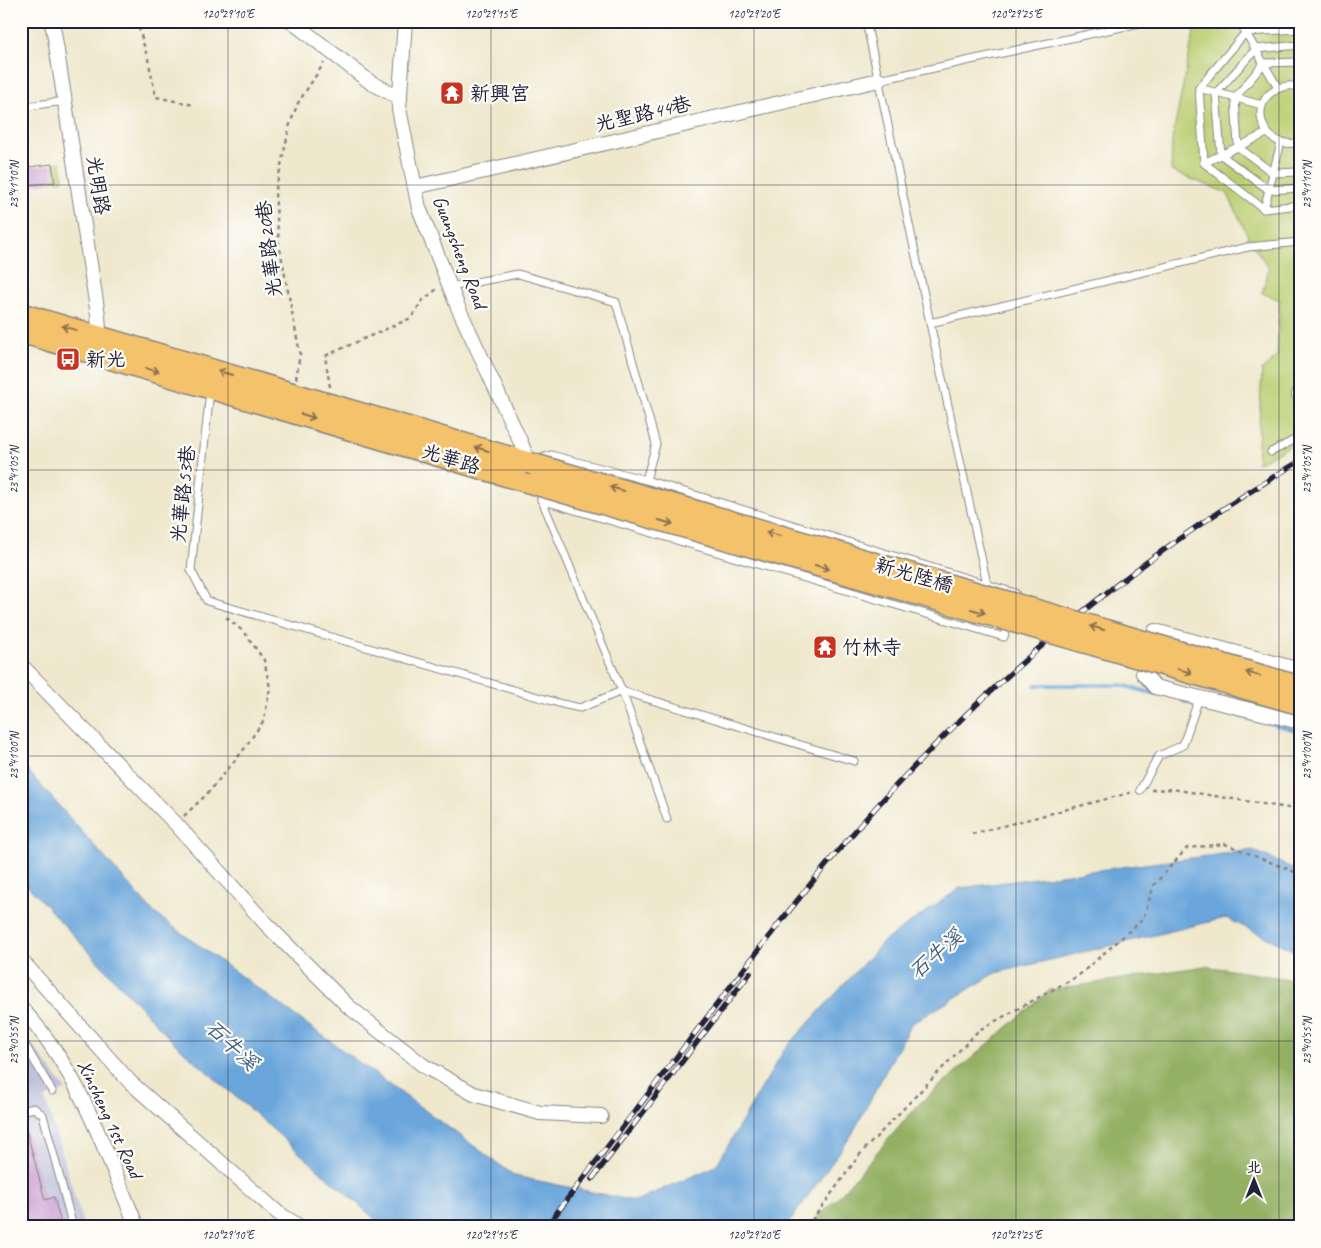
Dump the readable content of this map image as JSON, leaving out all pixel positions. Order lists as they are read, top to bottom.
{
  "streets": {
    "main road": ["光華路", "新光陸橋"],
    "street": [
      "光聖路44巷",
      "光明路",
      "Guangsheng Road",
      "Xinsheng 1st Road"
    ],
    "lane": ["光華路53巷"],
    "path": ["光華路20巷"]
  },
  "crossings": [
    ["光聖路44巷", "Guangsheng Road"],
    ["光明路", "光華路"],
    ["光華路20巷", "光華路"],
    ["Guangsheng Road", "光華路"],
    ["Guangsheng Road", "新光陸橋"],
    ["光華路", "光華路53巷"],
    ["光華路", "新光陸橋"]
  ],
  "water": ["石牛溪"],
  "places": {
    "temple": ["新興宮", "竹林寺"],
    "bus stop": ["新光"]
  },
  "north": "top",
  "coordinates": [
    "120°29'10\"E",
    "120°29'15\"E",
    "120°29'20\"E",
    "120°29'25\"E",
    "23°41'10\"N",
    "23°41'05\"N",
    "23°41'00\"N",
    "23°40'55\"N"
  ]
}
